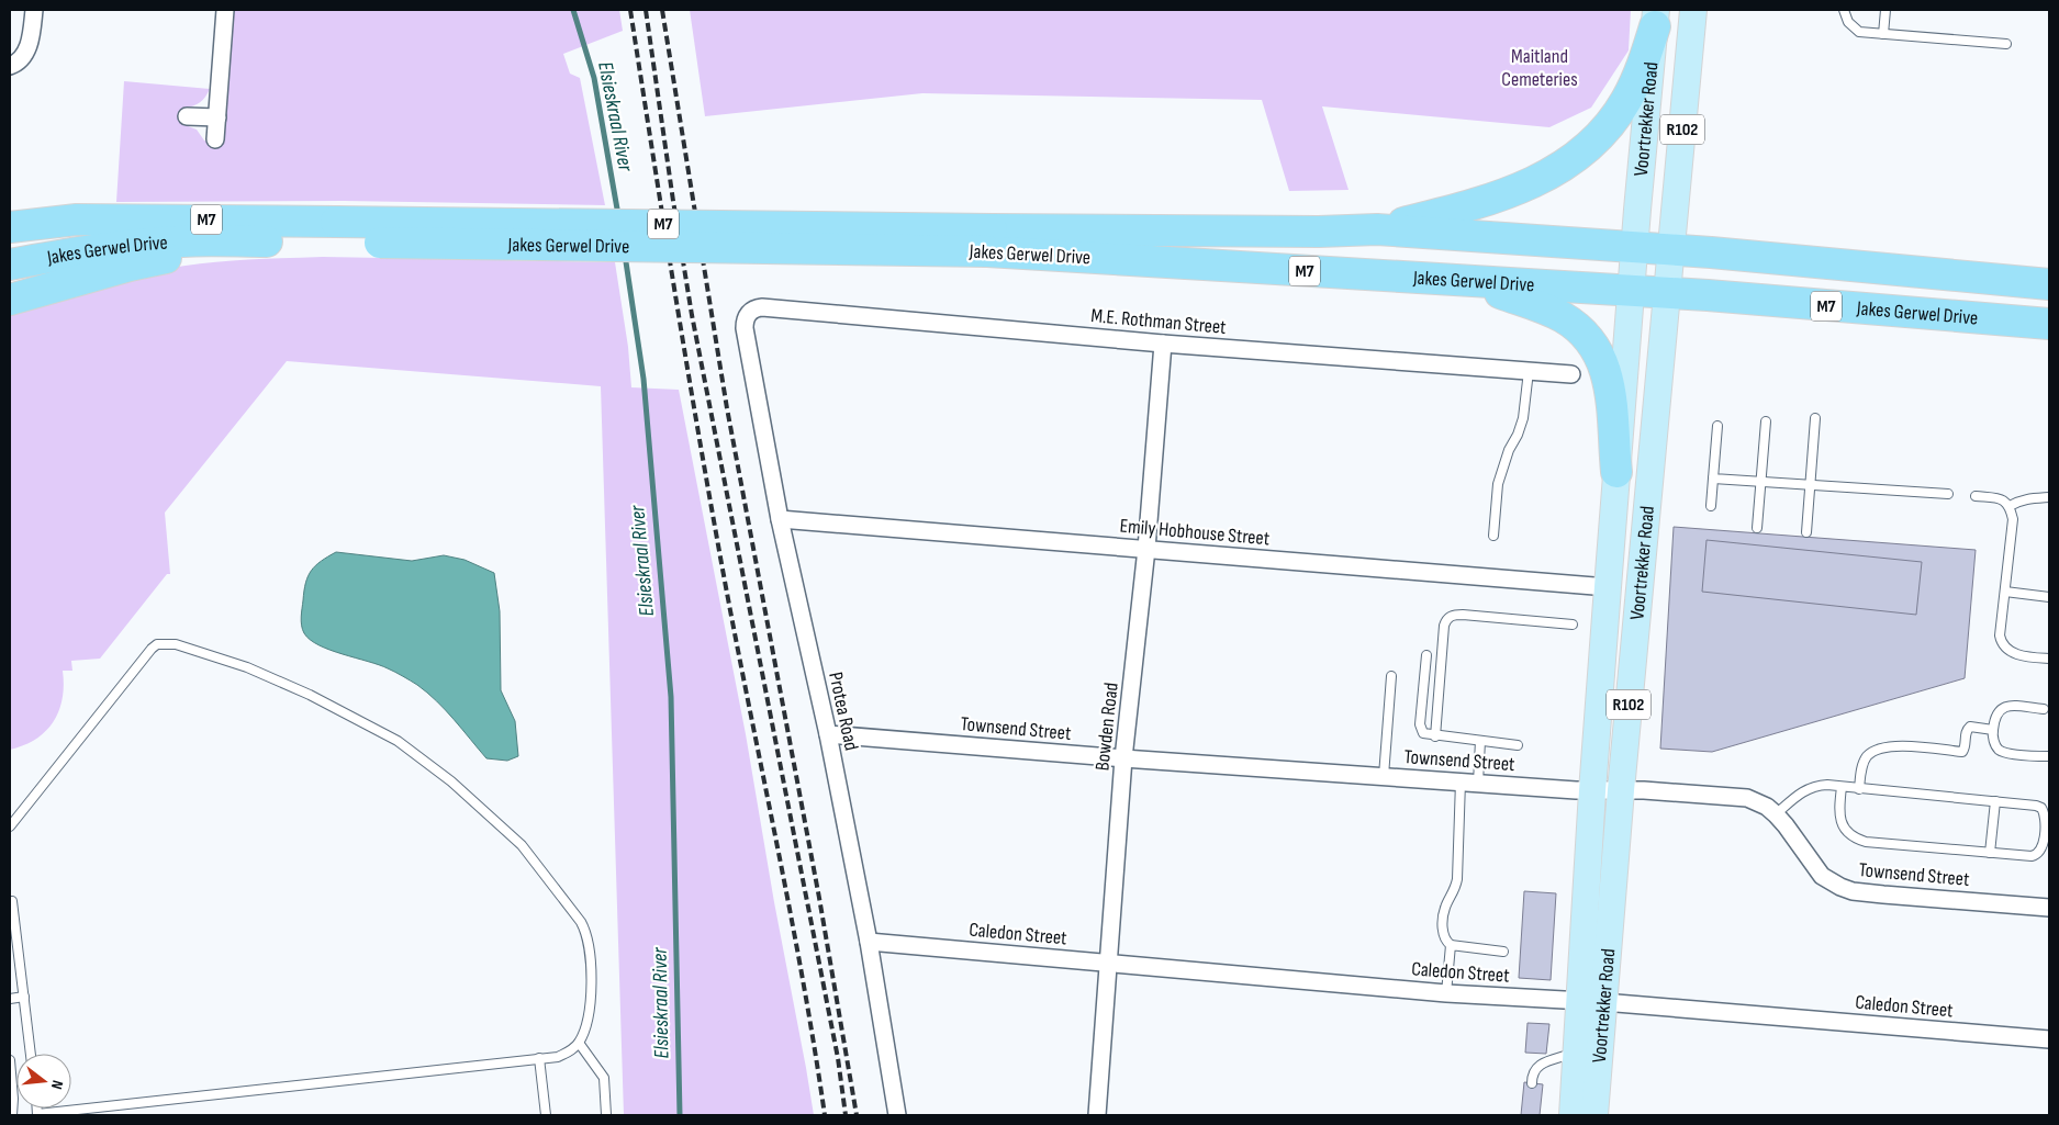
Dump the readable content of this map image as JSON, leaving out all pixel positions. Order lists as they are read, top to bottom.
{
  "streets": {
    "highway": ["M7", "Jakes Gerwel Drive"],
    "main road": ["Voortrekker Road", "R102"],
    "street": [
      "M.E. Rothman Street",
      "Emily Hobhouse Street",
      "Protea Road",
      "Bowden Road",
      "Townsend Street",
      "Caledon Street"
    ]
  },
  "crossings": [
    ["Voortrekker Road", "Jakes Gerwel Drive"],
    ["Voortrekker Road", "Emily Hobhouse Street"],
    ["Voortrekker Road", "Townsend Street"],
    ["Voortrekker Road", "Caledon Street"],
    ["M.E. Rothman Street", "Protea Road"],
    ["M.E. Rothman Street", "Bowden Road"],
    ["Emily Hobhouse Street", "Protea Road"],
    ["Emily Hobhouse Street", "Bowden Road"],
    ["Protea Road", "Townsend Street"],
    ["Protea Road", "Caledon Street"],
    ["Bowden Road", "Townsend Street"],
    ["Bowden Road", "Caledon Street"]
  ],
  "water": ["Elsieskraal River"],
  "parks": ["Maitland Cemeteries"],
  "north": "right"
}
